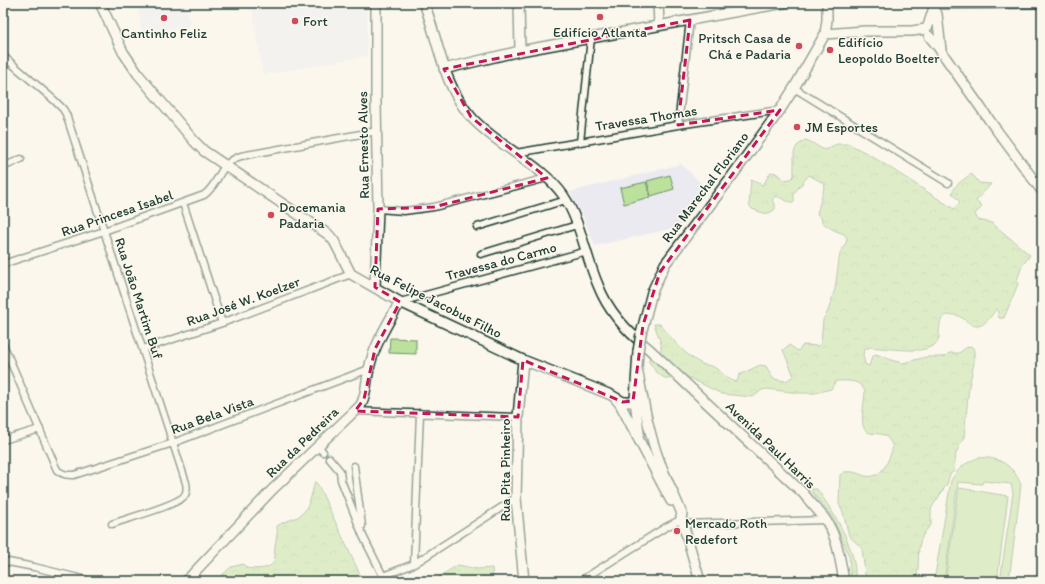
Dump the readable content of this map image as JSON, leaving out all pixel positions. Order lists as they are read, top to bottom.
{
  "streets": {
    "main road": [
      "Rua Ernesto Alves",
      "Rua Marechal Floriano",
      "Rua Felipe Jacobus Filho",
      "Rua da Pedreira",
      "Avenida Paul Harris",
      "Rua Pita Pinheiro"
    ],
    "street": [
      "Travessa Thomas",
      "Rua Princesa Isabel",
      "Travessa do Carmo",
      "Rua João Martim Buf",
      "Rua José W. Koelzer",
      "Rua Bela Vista"
    ]
  },
  "crossings": [
    ["Travessa Thomas", "Rua Marechal Floriano"],
    ["Rua Ernesto Alves", "Rua Felipe Jacobus Filho"],
    ["Rua Marechal Floriano", "Rua Felipe Jacobus Filho"],
    ["Rua Princesa Isabel", "Rua João Martim Buf"],
    ["Rua Princesa Isabel", "Rua Felipe Jacobus Filho"],
    ["Travessa do Carmo", "Rua Felipe Jacobus Filho"],
    ["Travessa do Carmo", "Rua da Pedreira"],
    ["Travessa do Carmo", "Avenida Paul Harris"],
    ["Rua João Martim Buf", "Rua José W. Koelzer"],
    ["Rua João Martim Buf", "Rua Bela Vista"],
    ["Rua José W. Koelzer", "Rua Felipe Jacobus Filho"],
    ["Rua Felipe Jacobus Filho", "Rua da Pedreira"],
    ["Rua Felipe Jacobus Filho", "Rua Pita Pinheiro"],
    ["Rua Bela Vista", "Rua da Pedreira"]
  ],
  "places": [
    "Edifício Atlanta",
    "Cantinho Feliz",
    "Fort",
    "Pritsch Casa de Chá e Padaria",
    "Edifício Leopoldo Boelter",
    "JM Esportes",
    "Docemania Padaria",
    "Mercado Roth Redefort"
  ]
}
